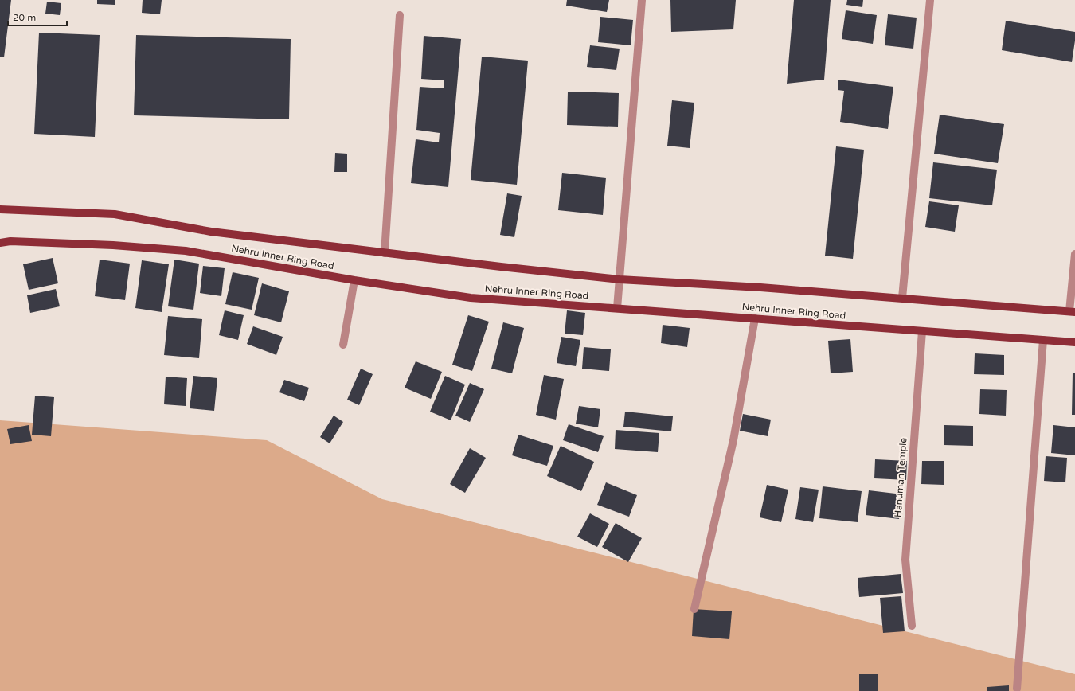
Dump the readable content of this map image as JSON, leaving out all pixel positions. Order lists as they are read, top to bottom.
{
  "streets": {
    "main road": ["Nehru Inner Ring Road"],
    "street": ["Hanuman Temple"]
  },
  "crossings": [
    ["Nehru Inner Ring Road", "Hanuman Temple"]
  ],
  "scale_bar": "20 m"
}
